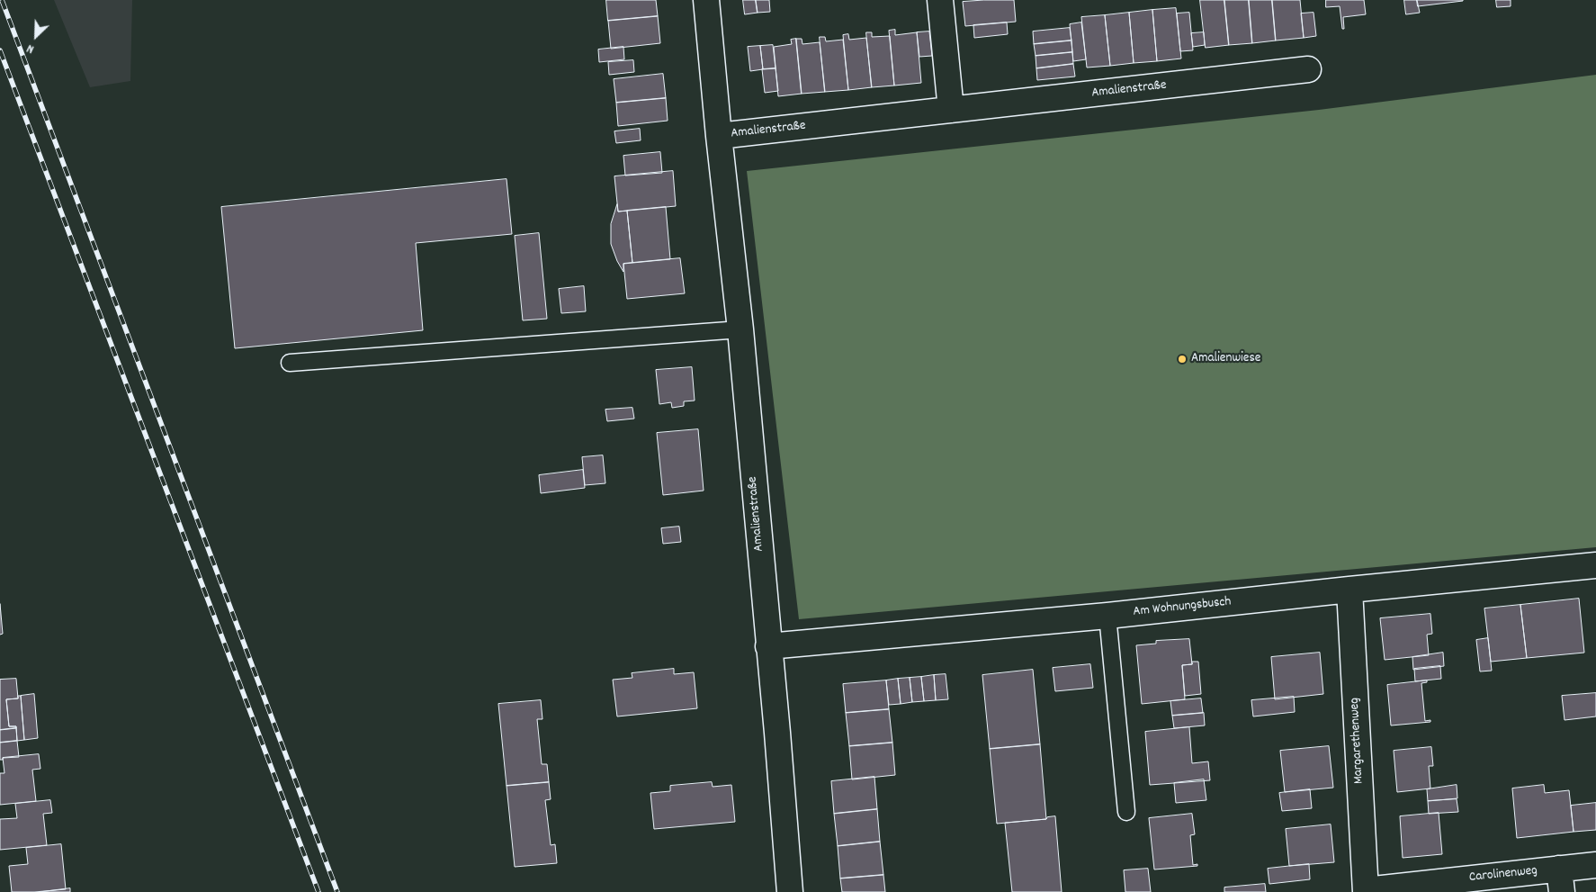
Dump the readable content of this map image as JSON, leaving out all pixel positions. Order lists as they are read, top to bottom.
{
  "streets": {
    "street": [
      "Amalienstraße",
      "Am Wohnungsbusch",
      "Margarethenweg",
      "Carolinenweg"
    ]
  },
  "crossings": [
    ["Amalienstraße", "Am Wohnungsbusch"],
    ["Am Wohnungsbusch", "Margarethenweg"],
    ["Margarethenweg", "Carolinenweg"]
  ],
  "places": ["Amalienwiese"],
  "north": "bottom left"
}
